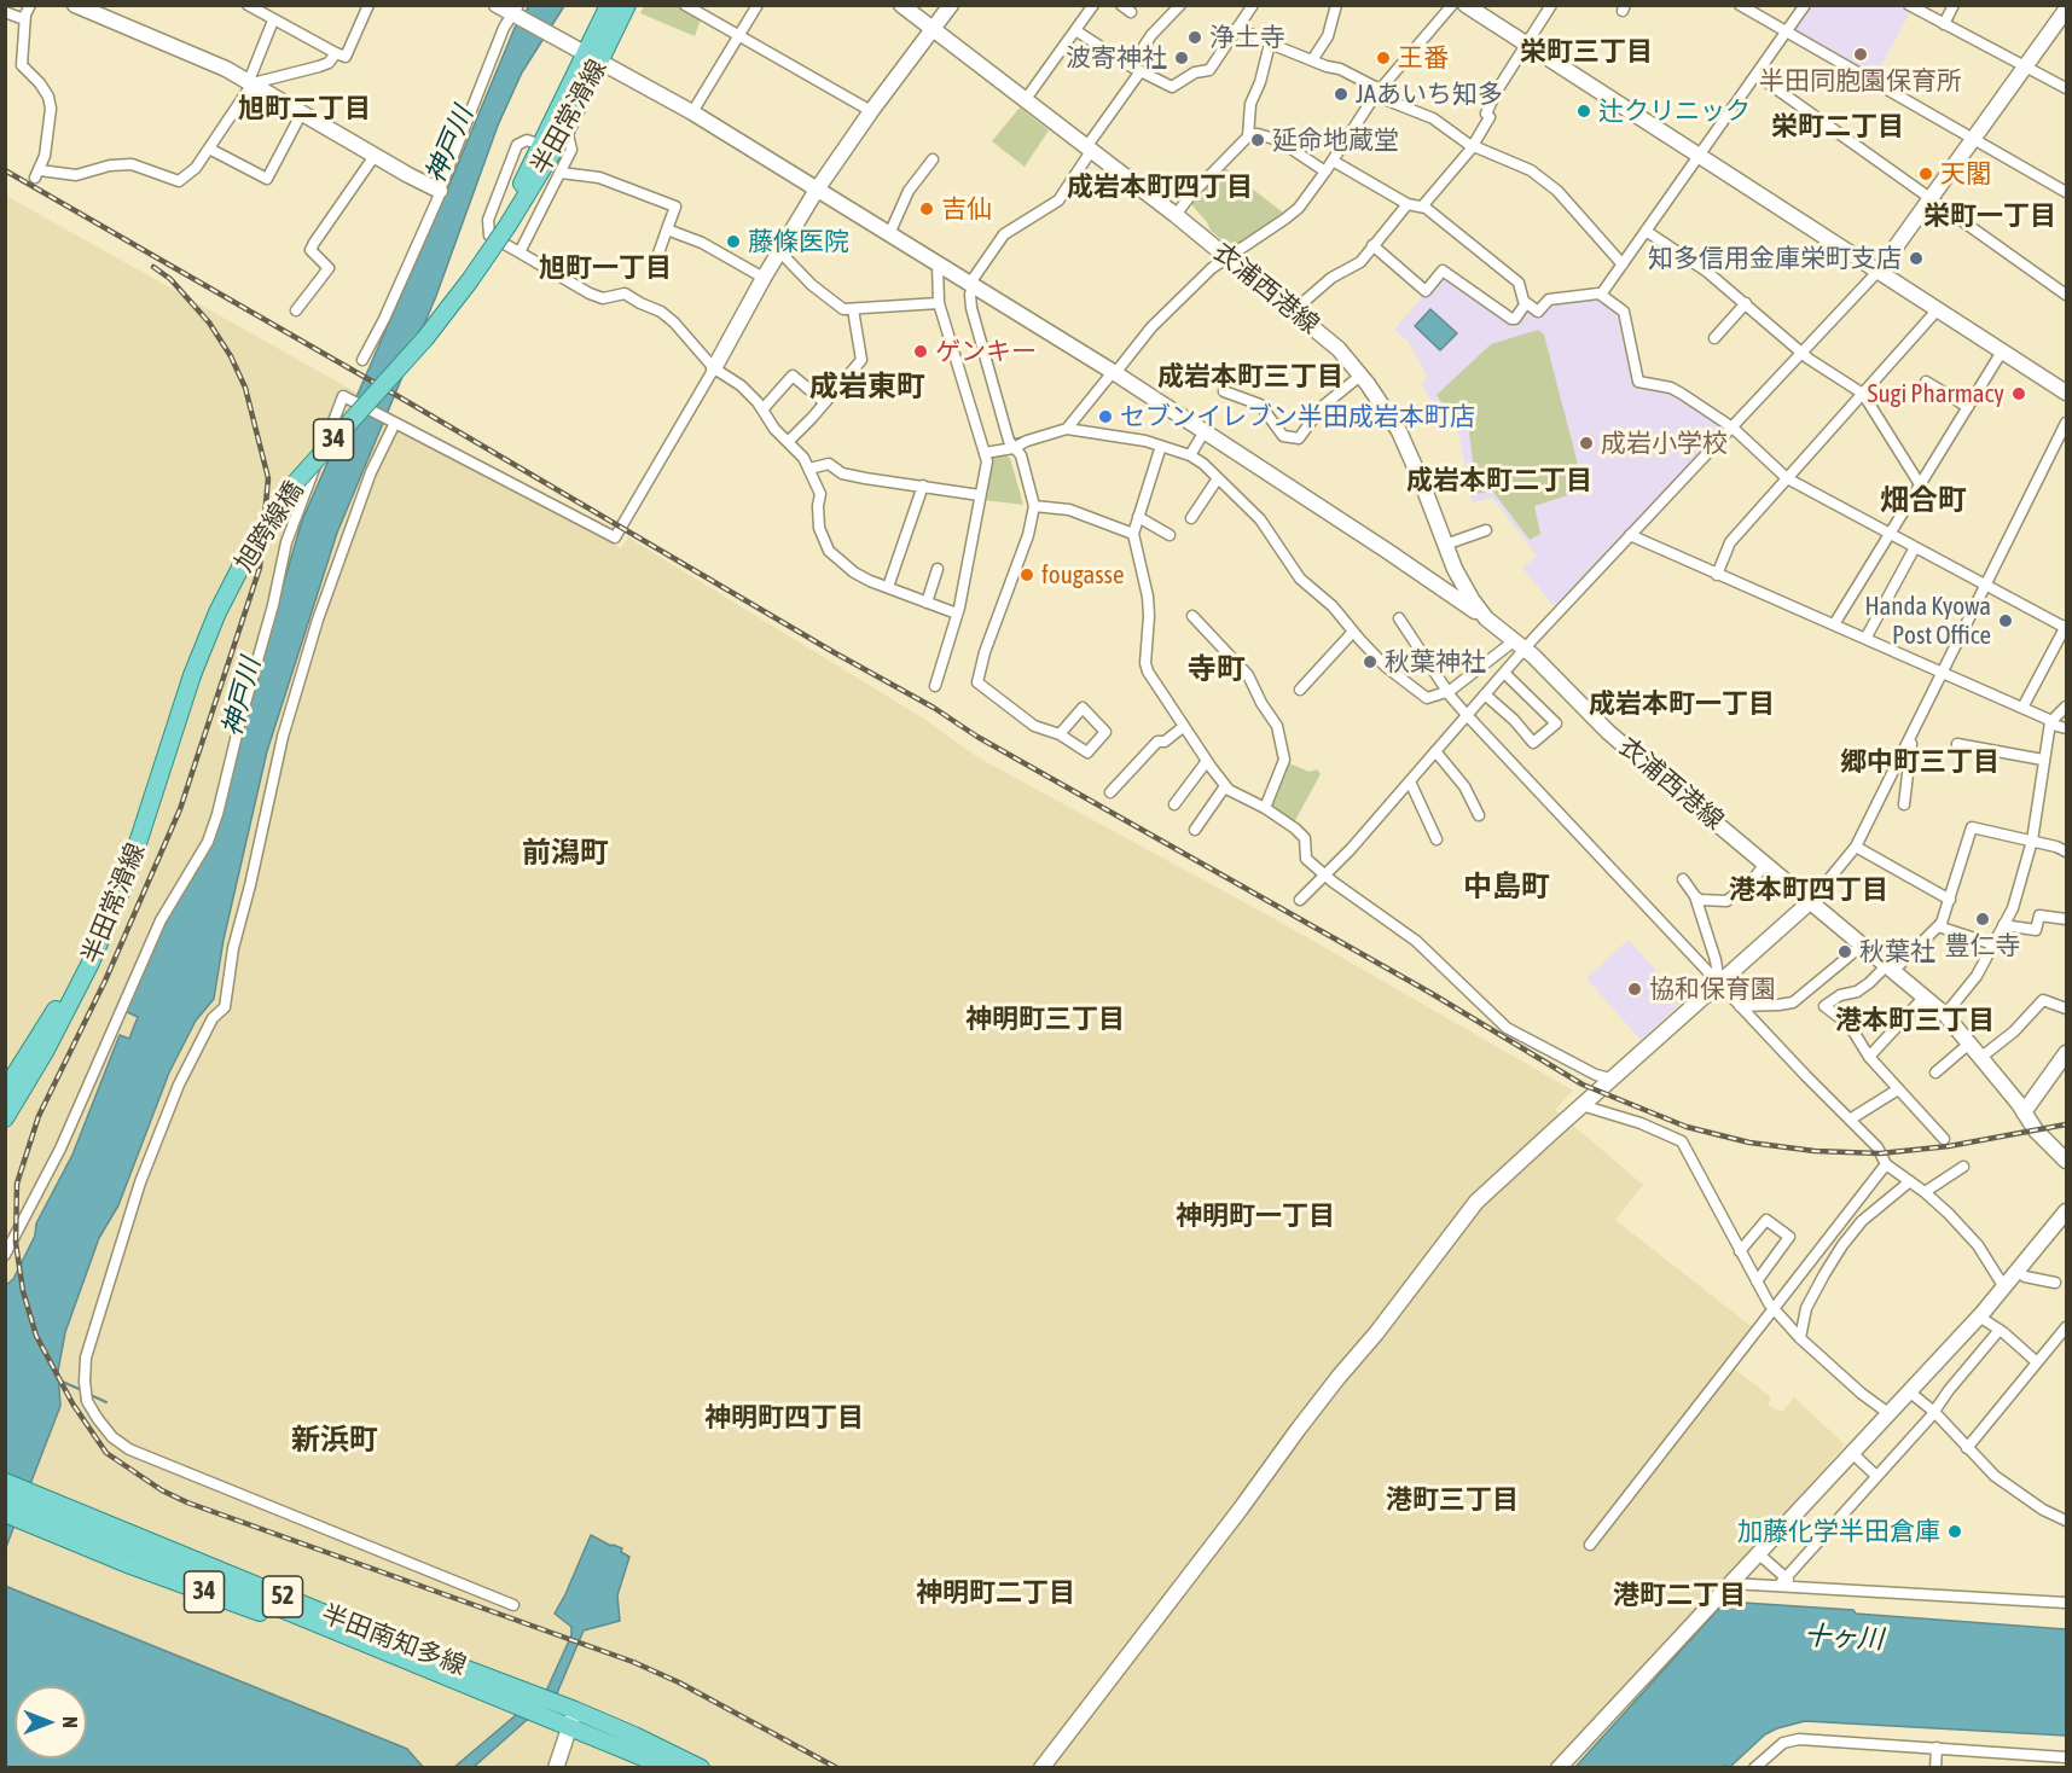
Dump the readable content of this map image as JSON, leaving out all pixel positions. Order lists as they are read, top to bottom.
{
  "streets": {
    "main road": [
      "半田常滑線",
      "34",
      "旭跨線橋",
      "52",
      "半田南知多線"
    ],
    "street": ["衣浦西港線"]
  },
  "crossings": [
    ["半田常滑線", "34"],
    ["半田常滑線", "旭跨線橋"]
  ],
  "districts": [
    "栄町三丁目",
    "旭町二丁目",
    "栄町二丁目",
    "成岩本町四丁目",
    "栄町一丁目",
    "旭町一丁目",
    "成岩本町三丁目",
    "成岩東町",
    "成岩本町二丁目",
    "畑合町",
    "寺町",
    "成岩本町一丁目",
    "郷中町三丁目",
    "前潟町",
    "中島町",
    "港本町四丁目",
    "神明町三丁目",
    "港本町三丁目",
    "神明町一丁目",
    "神明町四丁目",
    "新浜町",
    "港町三丁目",
    "神明町二丁目",
    "港町二丁目"
  ],
  "water": ["神戸川", "十ヶ川"],
  "places": [
    "浄土寺",
    "半田同胞園保育所",
    "波寄神社",
    "王番",
    "JAあいち知多",
    "辻クリニック",
    "延命地蔵堂",
    "天閣",
    "吉仙",
    "藤條医院",
    "知多信用金庫栄町支店",
    "ゲンキー",
    "Sugi Pharmacy",
    "セブンイレブン半田成岩本町店",
    "成岩小学校",
    "fougasse",
    "Handa Kyowa Post Office",
    "秋葉神社",
    "豊仁寺",
    "秋葉社",
    "協和保育園",
    "加藤化学半田倉庫"
  ],
  "north": "right"
}
